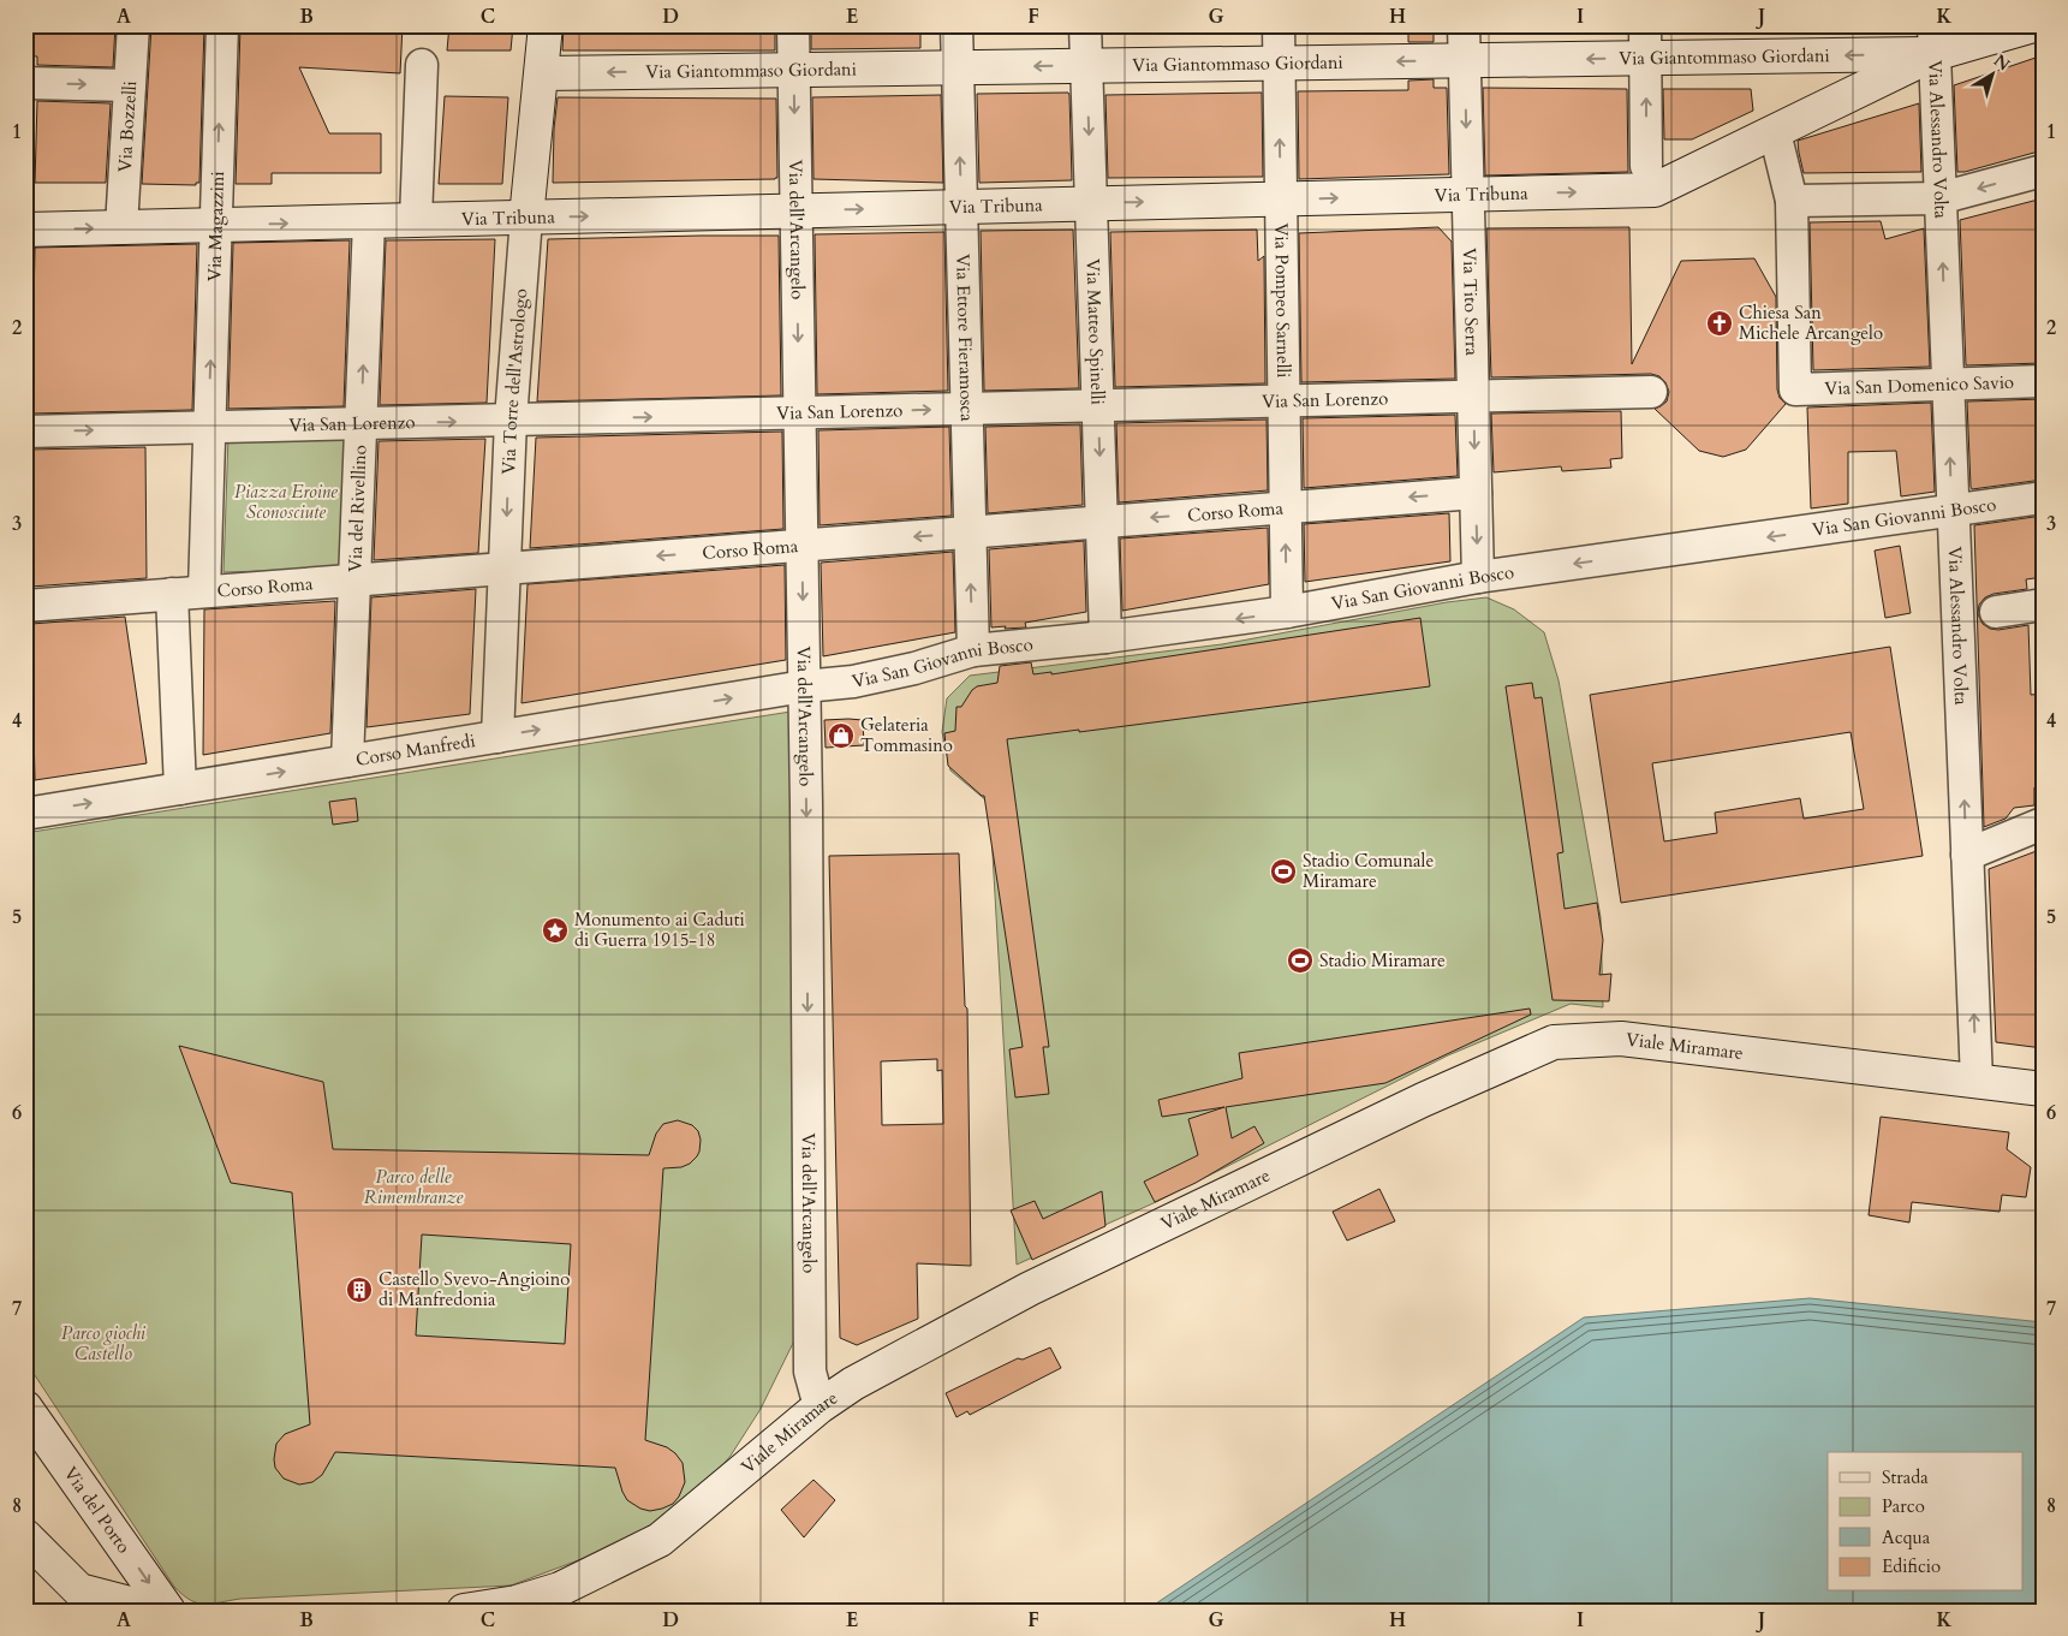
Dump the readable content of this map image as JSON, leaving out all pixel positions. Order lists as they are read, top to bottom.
{
  "streets": {
    "main road": [
      "Via Giantommaso Giordani",
      "Via Tribuna",
      "Via Torre dell'Astrologo",
      "Viale Miramare",
      "Via del Porto"
    ],
    "street": [
      "Via Bozzelli",
      "Via Alessandro Volta",
      "Via Magazzini",
      "Via dell'Arcangelo",
      "Via Pompeo Sarnelli",
      "Via Tito Serra",
      "Via Matteo Spinelli",
      "Via Ettore Fieramosca",
      "Via San Domenico Savio",
      "Via San Lorenzo",
      "Via del Rivellino",
      "Corso Roma",
      "Via San Giovanni Bosco",
      "Corso Manfredi"
    ]
  },
  "crossings": [
    ["Via Giantommaso Giordani", "Via Alessandro Volta"],
    ["Via Giantommaso Giordani", "Via Tribuna"],
    ["Via Giantommaso Giordani", "Via dell'Arcangelo"],
    ["Via Giantommaso Giordani", "Via Pompeo Sarnelli"],
    ["Via Giantommaso Giordani", "Via Tito Serra"],
    ["Via Giantommaso Giordani", "Via Matteo Spinelli"],
    ["Via Giantommaso Giordani", "Via Ettore Fieramosca"],
    ["Via Giantommaso Giordani", "Via Torre dell'Astrologo"],
    ["Via Bozzelli", "Via Tribuna"],
    ["Via Alessandro Volta", "Via Tribuna"],
    ["Via Alessandro Volta", "Via San Domenico Savio"],
    ["Via Alessandro Volta", "Via San Giovanni Bosco"],
    ["Via Alessandro Volta", "Viale Miramare"],
    ["Via Tribuna", "Via Magazzini"],
    ["Via Tribuna", "Via dell'Arcangelo"],
    ["Via Tribuna", "Via Pompeo Sarnelli"],
    ["Via Tribuna", "Via Tito Serra"],
    ["Via Tribuna", "Via Matteo Spinelli"],
    ["Via Tribuna", "Via Ettore Fieramosca"],
    ["Via Tribuna", "Via Torre dell'Astrologo"],
    ["Via Tribuna", "Via del Rivellino"],
    ["Via Magazzini", "Via San Lorenzo"],
    ["Via Magazzini", "Corso Roma"],
    ["Via dell'Arcangelo", "Via San Lorenzo"],
    ["Via dell'Arcangelo", "Corso Roma"],
    ["Via dell'Arcangelo", "Via San Giovanni Bosco"],
    ["Via dell'Arcangelo", "Corso Manfredi"],
    ["Via dell'Arcangelo", "Viale Miramare"],
    ["Via Pompeo Sarnelli", "Via San Lorenzo"],
    ["Via Pompeo Sarnelli", "Corso Roma"],
    ["Via Pompeo Sarnelli", "Via San Giovanni Bosco"],
    ["Via Tito Serra", "Via San Lorenzo"],
    ["Via Tito Serra", "Corso Roma"],
    ["Via Tito Serra", "Via San Giovanni Bosco"],
    ["Via Matteo Spinelli", "Via San Lorenzo"],
    ["Via Matteo Spinelli", "Corso Roma"],
    ["Via Matteo Spinelli", "Via San Giovanni Bosco"],
    ["Via Ettore Fieramosca", "Via San Lorenzo"],
    ["Via Ettore Fieramosca", "Corso Roma"],
    ["Via Ettore Fieramosca", "Via San Giovanni Bosco"],
    ["Via Torre dell'Astrologo", "Via San Lorenzo"],
    ["Via Torre dell'Astrologo", "Corso Roma"],
    ["Via Torre dell'Astrologo", "Corso Manfredi"],
    ["Via San Lorenzo", "Via del Rivellino"],
    ["Via del Rivellino", "Corso Roma"],
    ["Via del Rivellino", "Corso Manfredi"],
    ["Via San Giovanni Bosco", "Corso Manfredi"]
  ],
  "one_way": [
    "Via Giantommaso Giordani",
    "Via Alessandro Volta",
    "Via Tribuna",
    "Via dell'Arcangelo",
    "Via Pompeo Sarnelli",
    "Via Matteo Spinelli",
    "Via Ettore Fieramosca",
    "Via San Lorenzo",
    "Via del Rivellino",
    "Corso Roma",
    "Via San Giovanni Bosco",
    "Corso Manfredi"
  ],
  "parks": ["Piazza Eroine Sconosciute", "Parco delle Rimembranze", "Parco giochi Castello"],
  "places": {
    "church": ["Chiesa San Michele Arcangelo"],
    "shop": ["Gelateria Tommasino"],
    "sports": ["Stadio Comunale Miramare", "Stadio Miramare"],
    "place": ["Monumento ai Caduti di Guerra 1915-18"],
    "building": ["Castello Svevo-Angioino di Manfredonia"]
  },
  "legend": [
    "Strada",
    "Parco",
    "Acqua",
    "Edificio"
  ],
  "north": "top right",
  "grid": {
    "columns": [
      "A",
      "B",
      "C",
      "D",
      "E",
      "F",
      "G",
      "H",
      "I",
      "J",
      "K"
    ],
    "rows": [
      "1",
      "2",
      "3",
      "4",
      "5",
      "6",
      "7",
      "8"
    ]
  }
}
